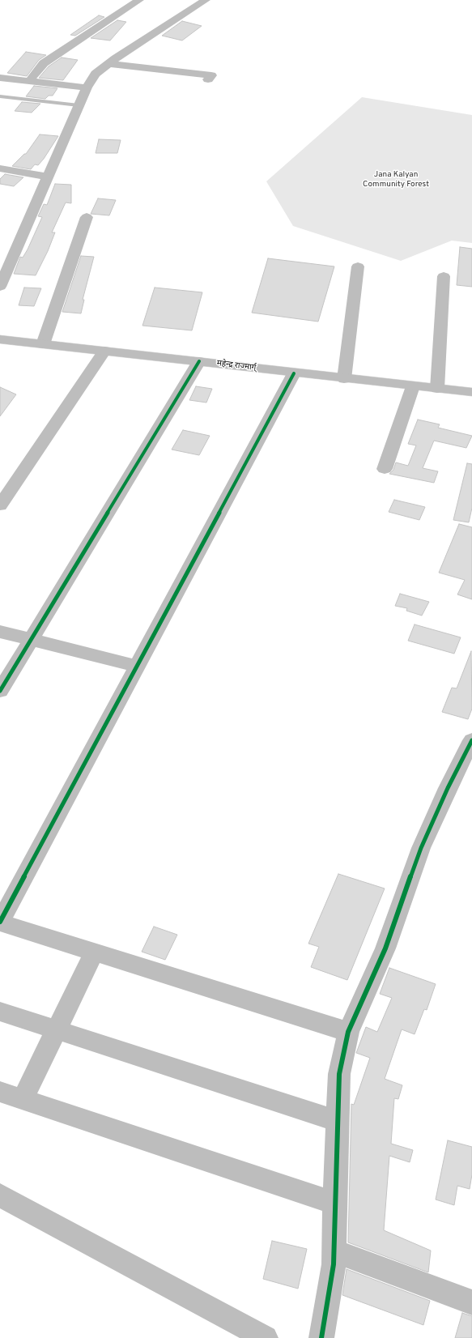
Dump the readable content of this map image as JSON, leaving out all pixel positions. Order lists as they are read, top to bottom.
{
  "streets": {
    "main road": ["महेन्द्र राज्मार्ग्"]
  },
  "parks": ["Jana Kalyan Community Forest"]
}
